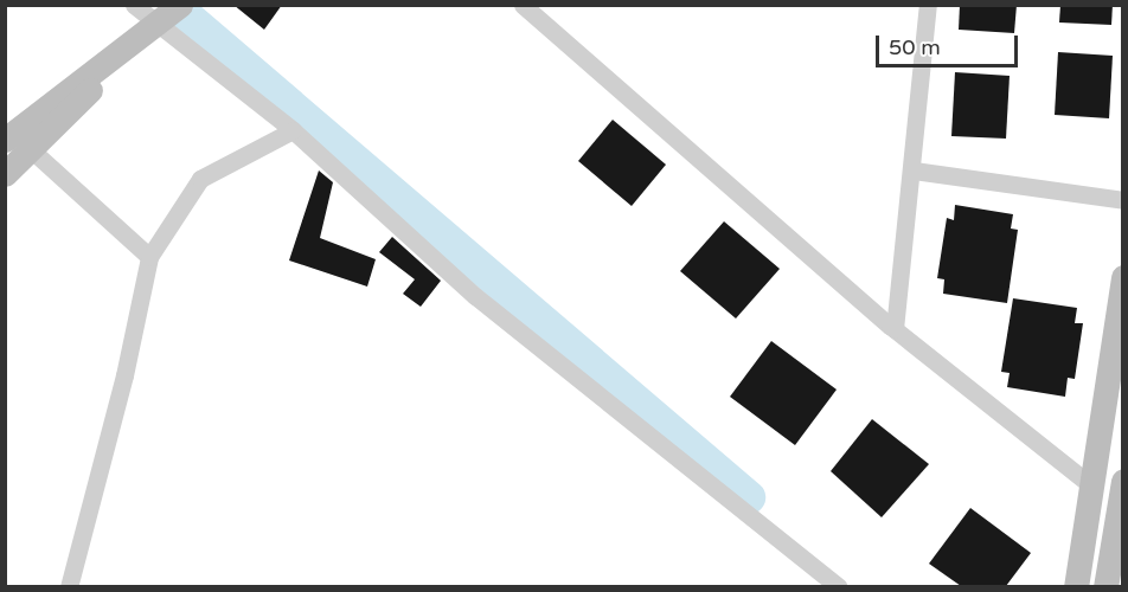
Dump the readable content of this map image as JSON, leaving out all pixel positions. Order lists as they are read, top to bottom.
{
  "scale_bar": "50 m"
}
